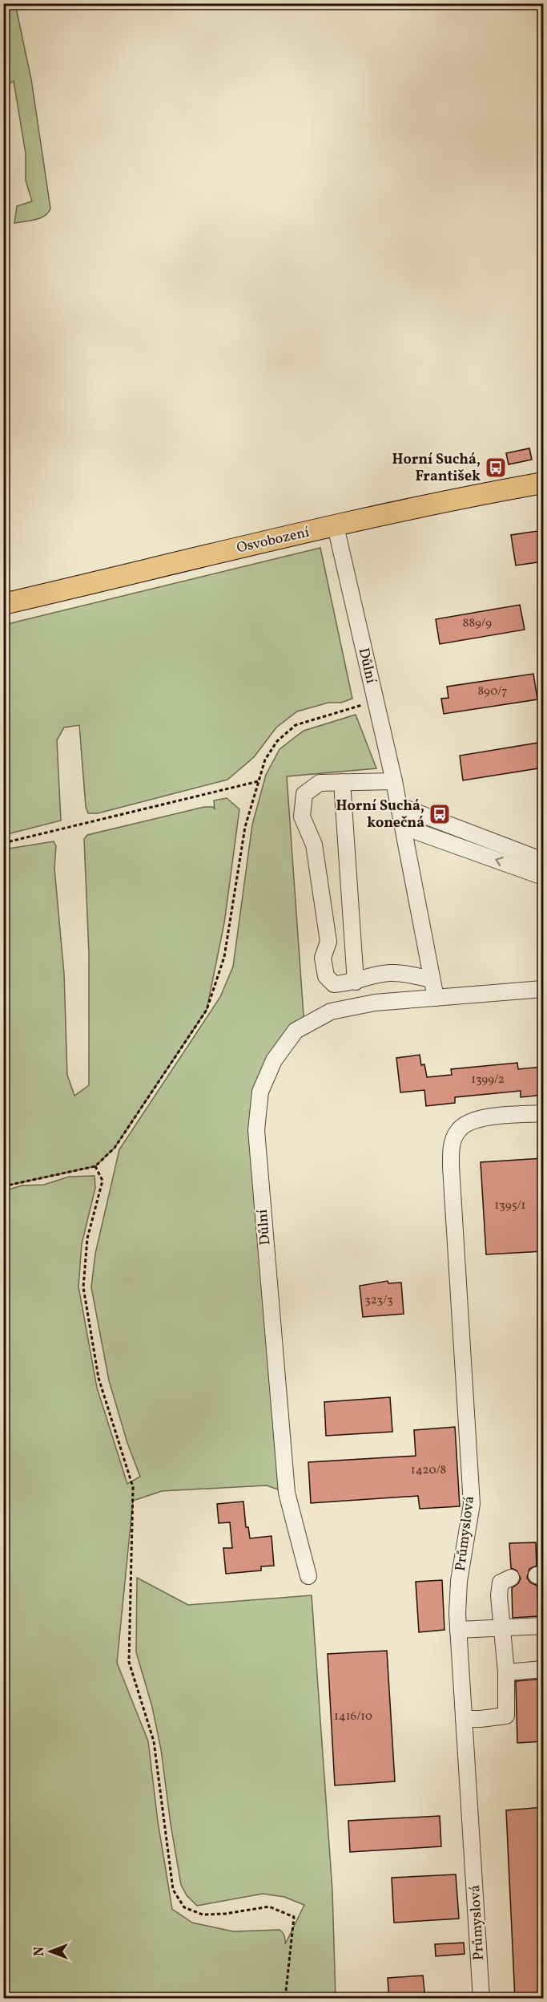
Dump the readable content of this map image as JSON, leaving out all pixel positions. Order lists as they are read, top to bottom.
{
  "streets": {
    "main road": ["Osvobození"],
    "street": ["Důlní", "Průmyslová"]
  },
  "crossings": [
    ["Osvobození", "Důlní"]
  ],
  "places": {
    "bus stop": ["Horní Suchá, František", "Horní Suchá, konečná"]
  },
  "house_numbers": [
    "889/9",
    "890/7",
    "1399/2",
    "1395/1",
    "323/3",
    "1420/8",
    "1416/10"
  ],
  "north": "left"
}
